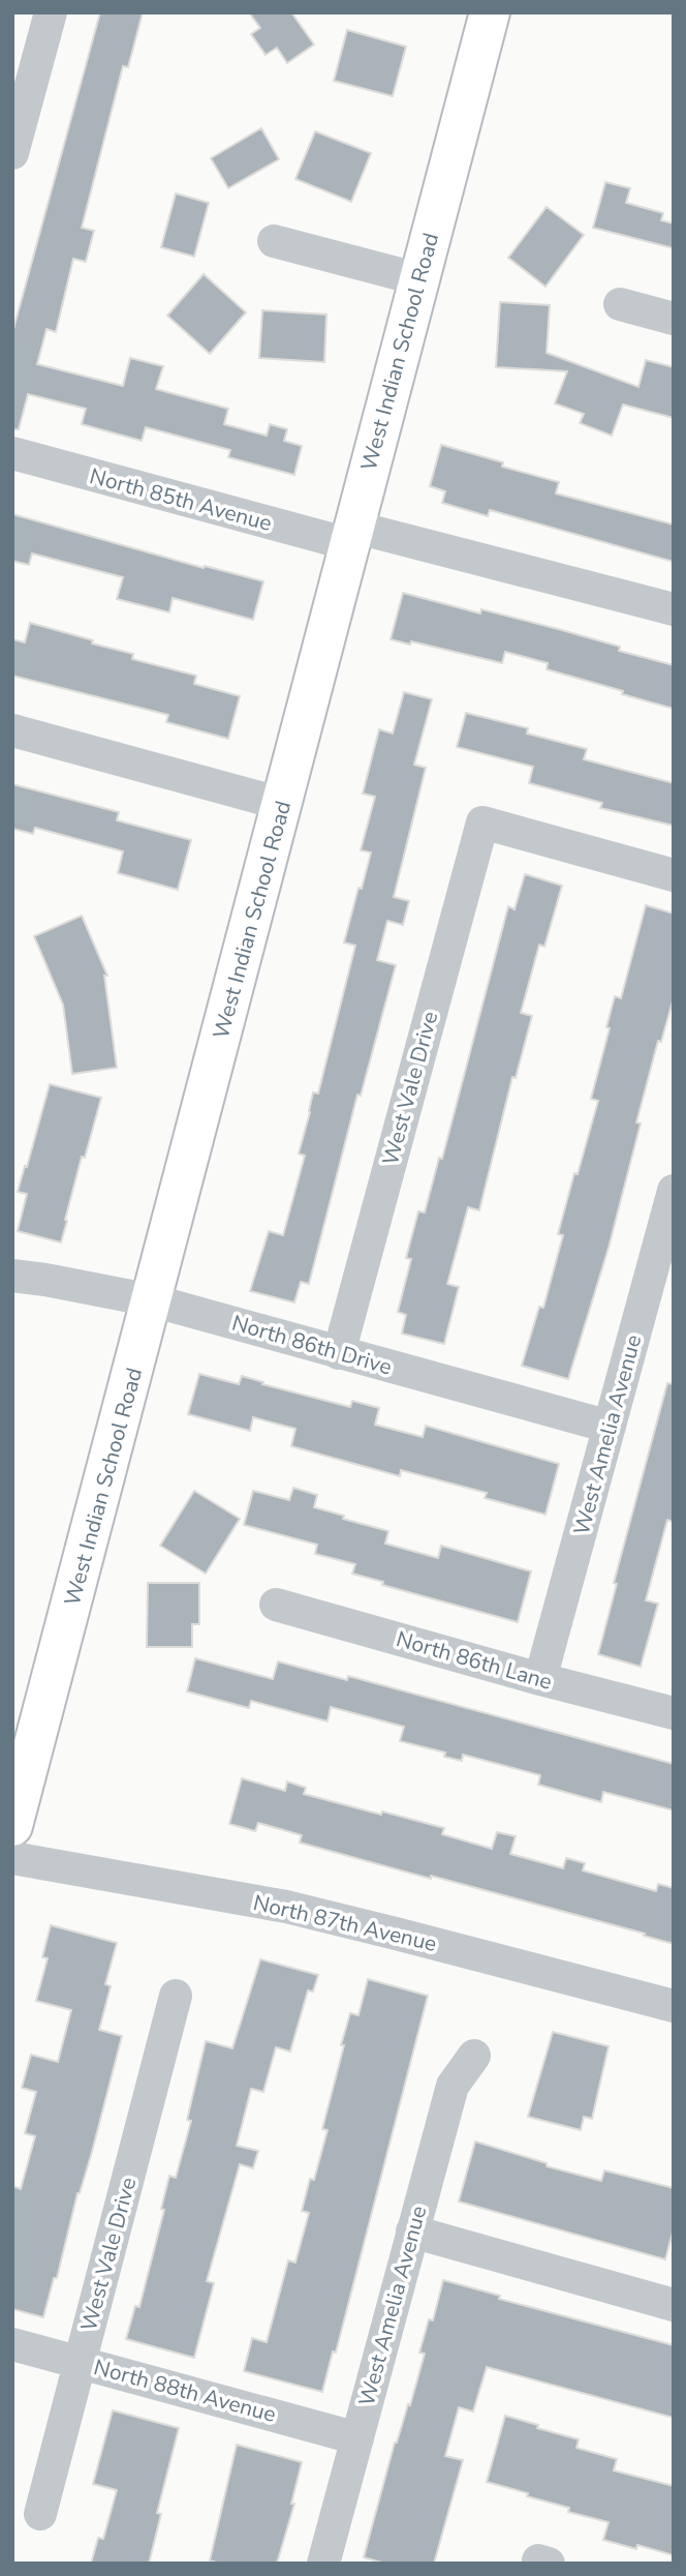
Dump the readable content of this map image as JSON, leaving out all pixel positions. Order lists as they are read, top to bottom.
{
  "streets": {
    "main road": ["West Indian School Road"],
    "street": [
      "North 85th Avenue",
      "West Vale Drive",
      "North 86th Drive",
      "West Amelia Avenue",
      "North 86th Lane",
      "North 87th Avenue",
      "North 88th Avenue"
    ]
  },
  "crossings": [
    ["West Indian School Road", "North 85th Avenue"],
    ["West Indian School Road", "North 86th Drive"],
    ["West Vale Drive", "North 86th Drive"],
    ["West Vale Drive", "North 88th Avenue"],
    ["North 86th Drive", "West Amelia Avenue"],
    ["West Amelia Avenue", "North 86th Lane"],
    ["West Amelia Avenue", "North 88th Avenue"]
  ]
}
